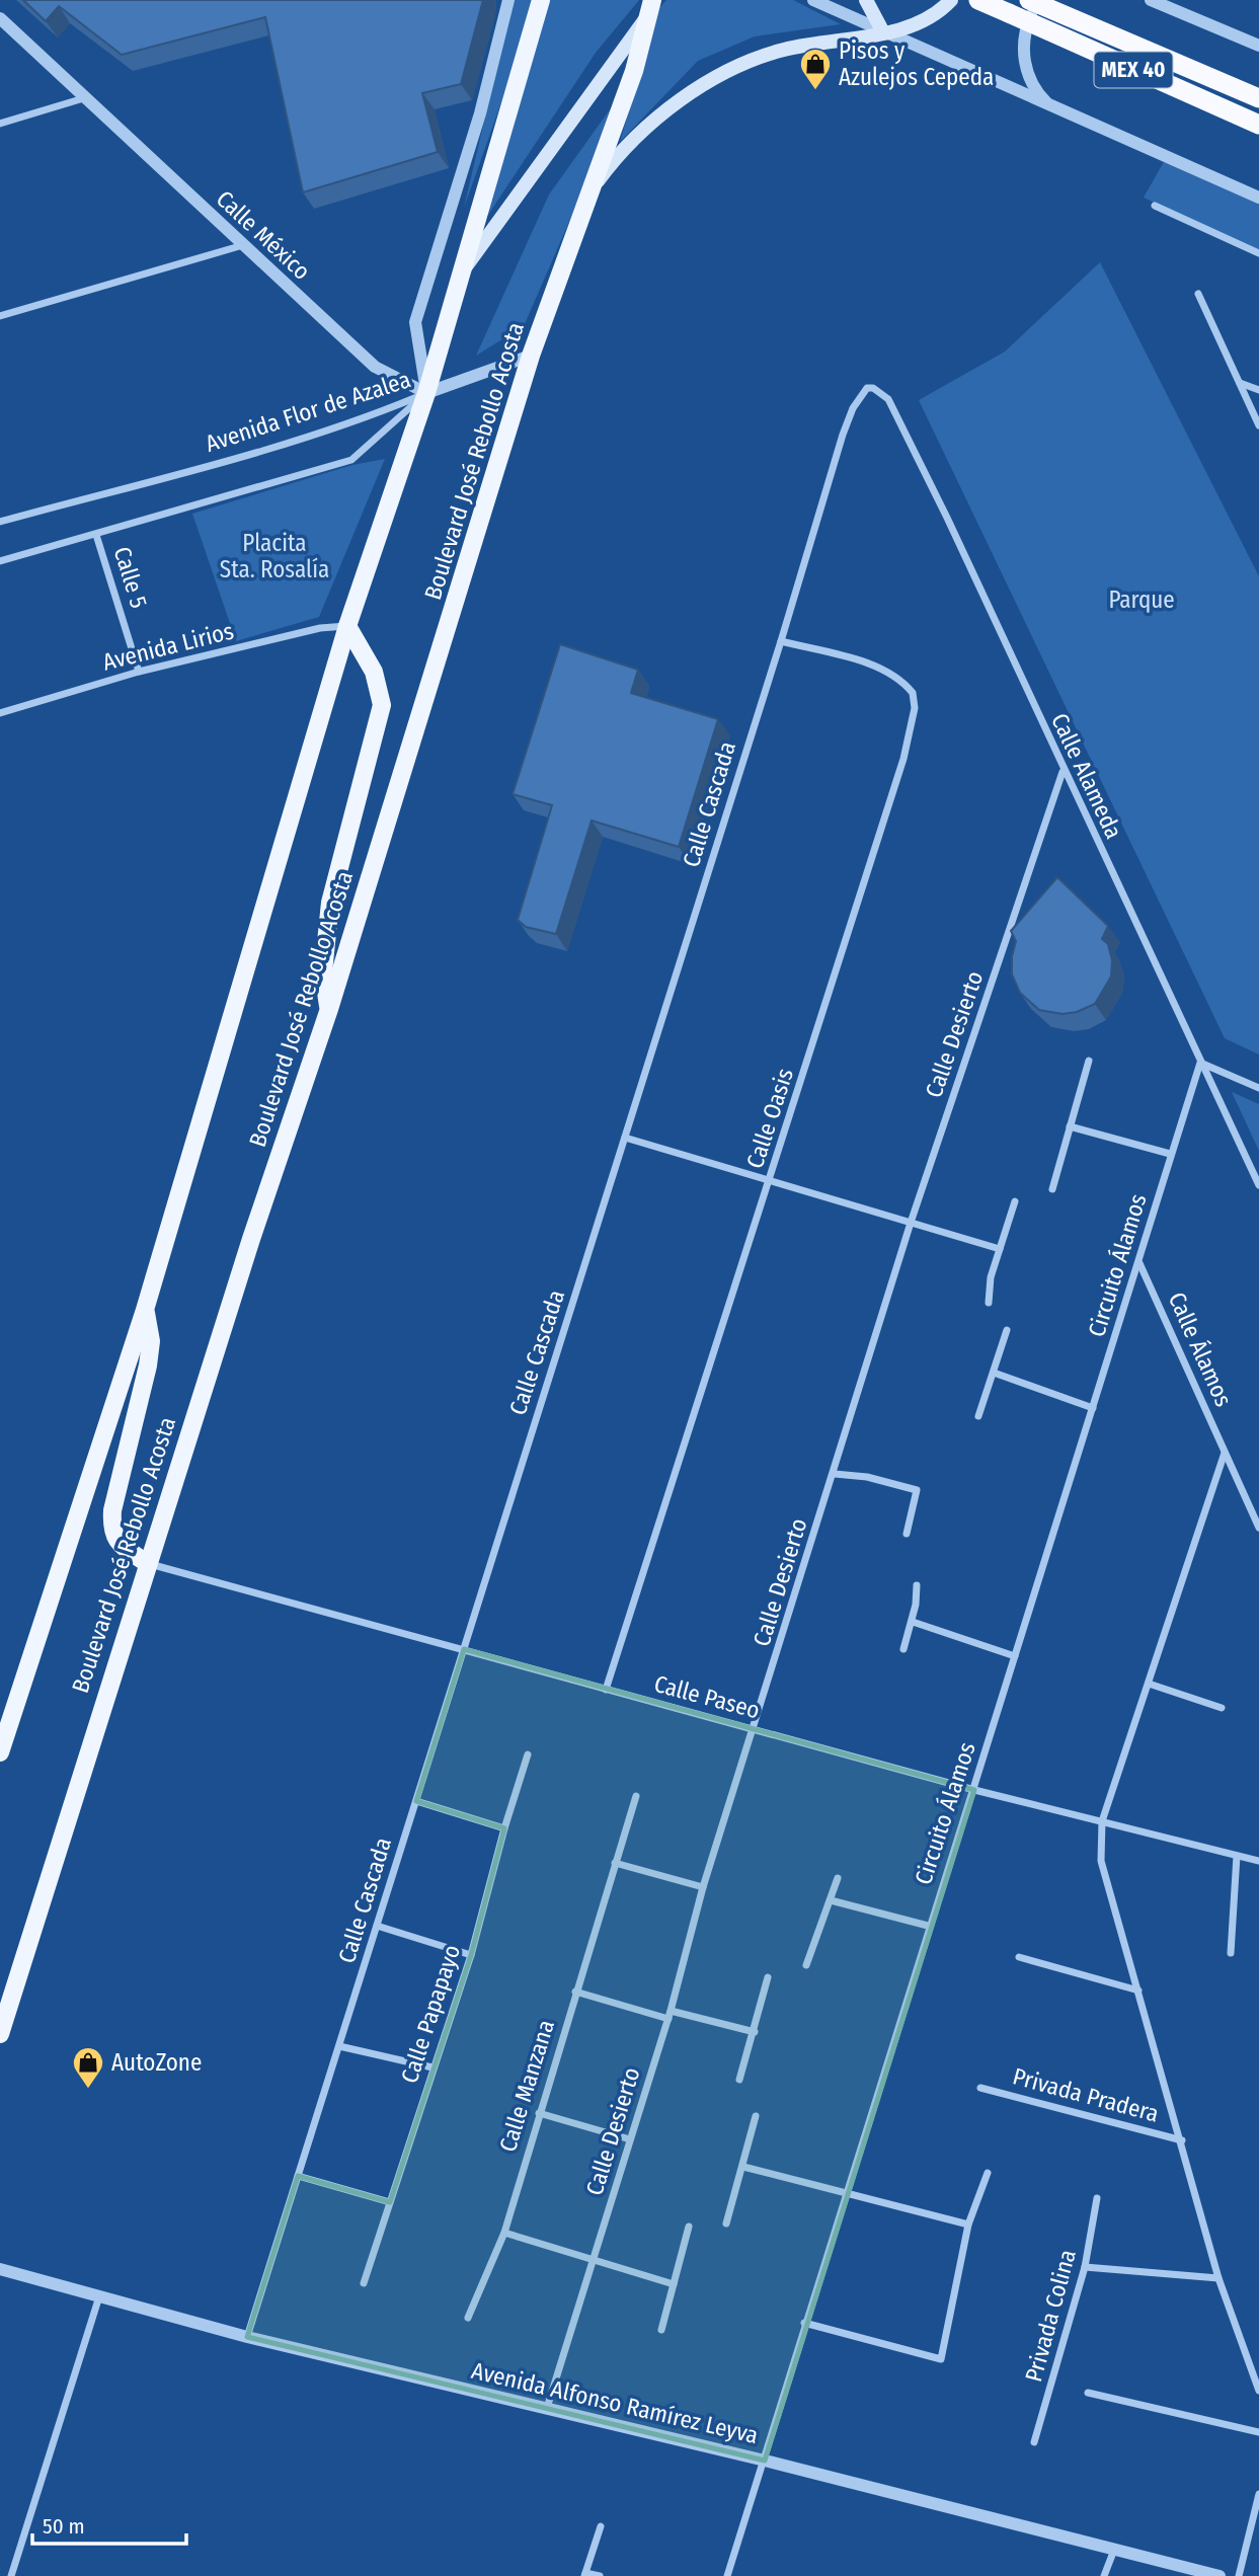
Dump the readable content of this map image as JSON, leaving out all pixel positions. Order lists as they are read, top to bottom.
{
  "streets": {
    "highway": ["MEX 40"],
    "main road": ["Boulevard José Rebollo Acosta"],
    "street": [
      "Calle México",
      "Avenida Flor de Azalea",
      "Calle 5",
      "Avenida Lirios",
      "Calle Alameda",
      "Calle Cascada",
      "Calle Desierto",
      "Calle Oasis",
      "Circuito Álamos",
      "Calle Álamos",
      "Calle Paseo",
      "Calle Papapayo",
      "Calle Manzana",
      "Privada Pradera",
      "Privada Colina",
      "Avenida Alfonso Ramírez Leyva"
    ]
  },
  "crossings": [
    ["Calle México", "Avenida Flor de Azalea"],
    ["Avenida Flor de Azalea", "Calle 5"],
    ["Boulevard José Rebollo Acosta", "Calle Paseo"],
    ["Calle 5", "Avenida Lirios"],
    ["Calle Alameda", "Calle Cascada"],
    ["Calle Alameda", "Calle Desierto"],
    ["Calle Alameda", "Circuito Álamos"],
    ["Calle Cascada", "Calle Oasis"],
    ["Calle Cascada", "Calle Paseo"],
    ["Calle Cascada", "Avenida Alfonso Ramírez Leyva"],
    ["Calle Desierto", "Calle Paseo"],
    ["Calle Desierto", "Avenida Alfonso Ramírez Leyva"],
    ["Calle Oasis", "Calle Paseo"],
    ["Circuito Álamos", "Calle Álamos"],
    ["Circuito Álamos", "Calle Paseo"],
    ["Circuito Álamos", "Avenida Alfonso Ramírez Leyva"]
  ],
  "parks": ["Placita Sta. Rosalía", "Parque"],
  "places": {
    "shop": ["Pisos y Azulejos Cepeda", "AutoZone"]
  },
  "scale_bar": "50 m"
}
